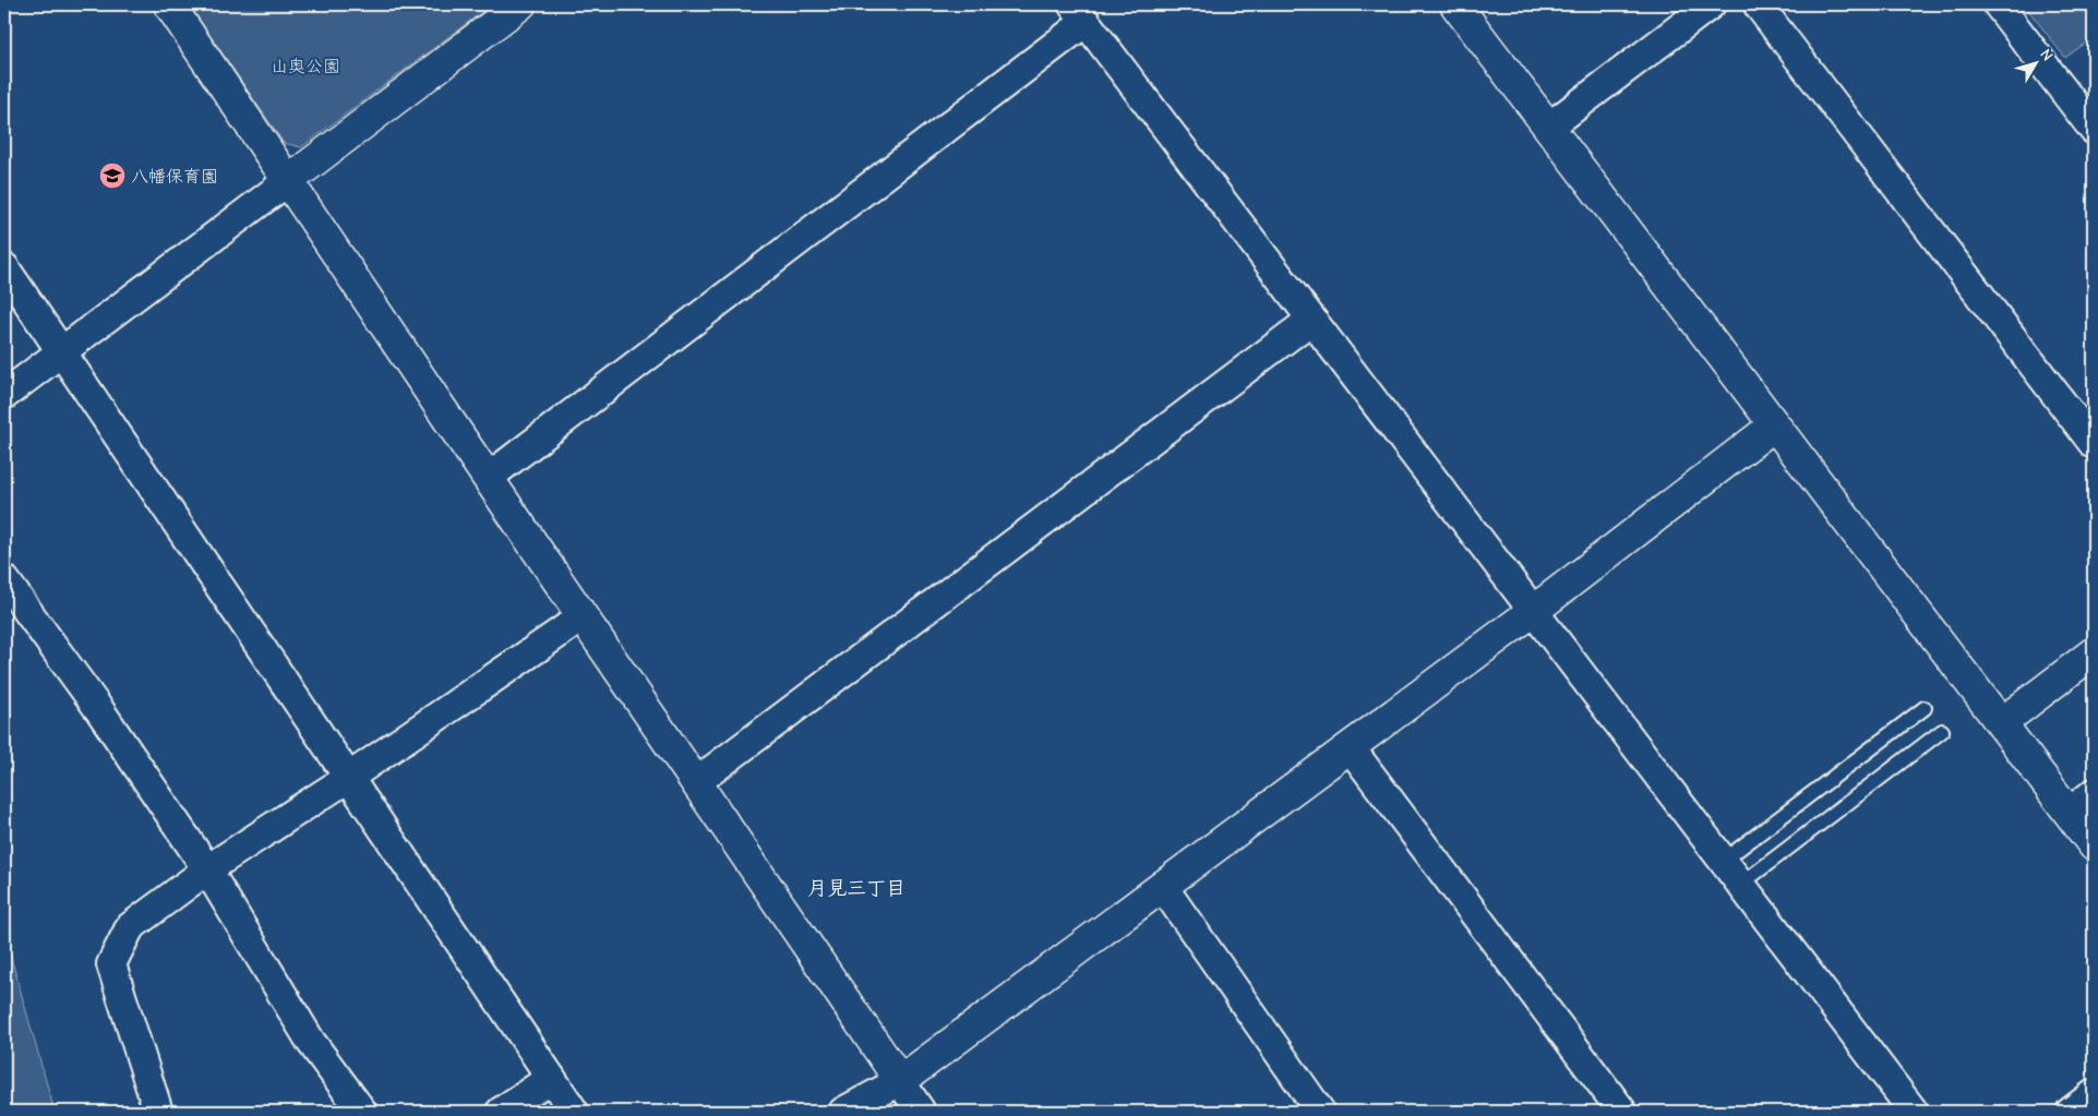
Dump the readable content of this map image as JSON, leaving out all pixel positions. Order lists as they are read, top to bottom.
{
  "districts": ["月見三丁目"],
  "parks": ["山奥公園"],
  "places": {
    "school or university": ["八幡保育園"]
  },
  "north": "top right"
}
